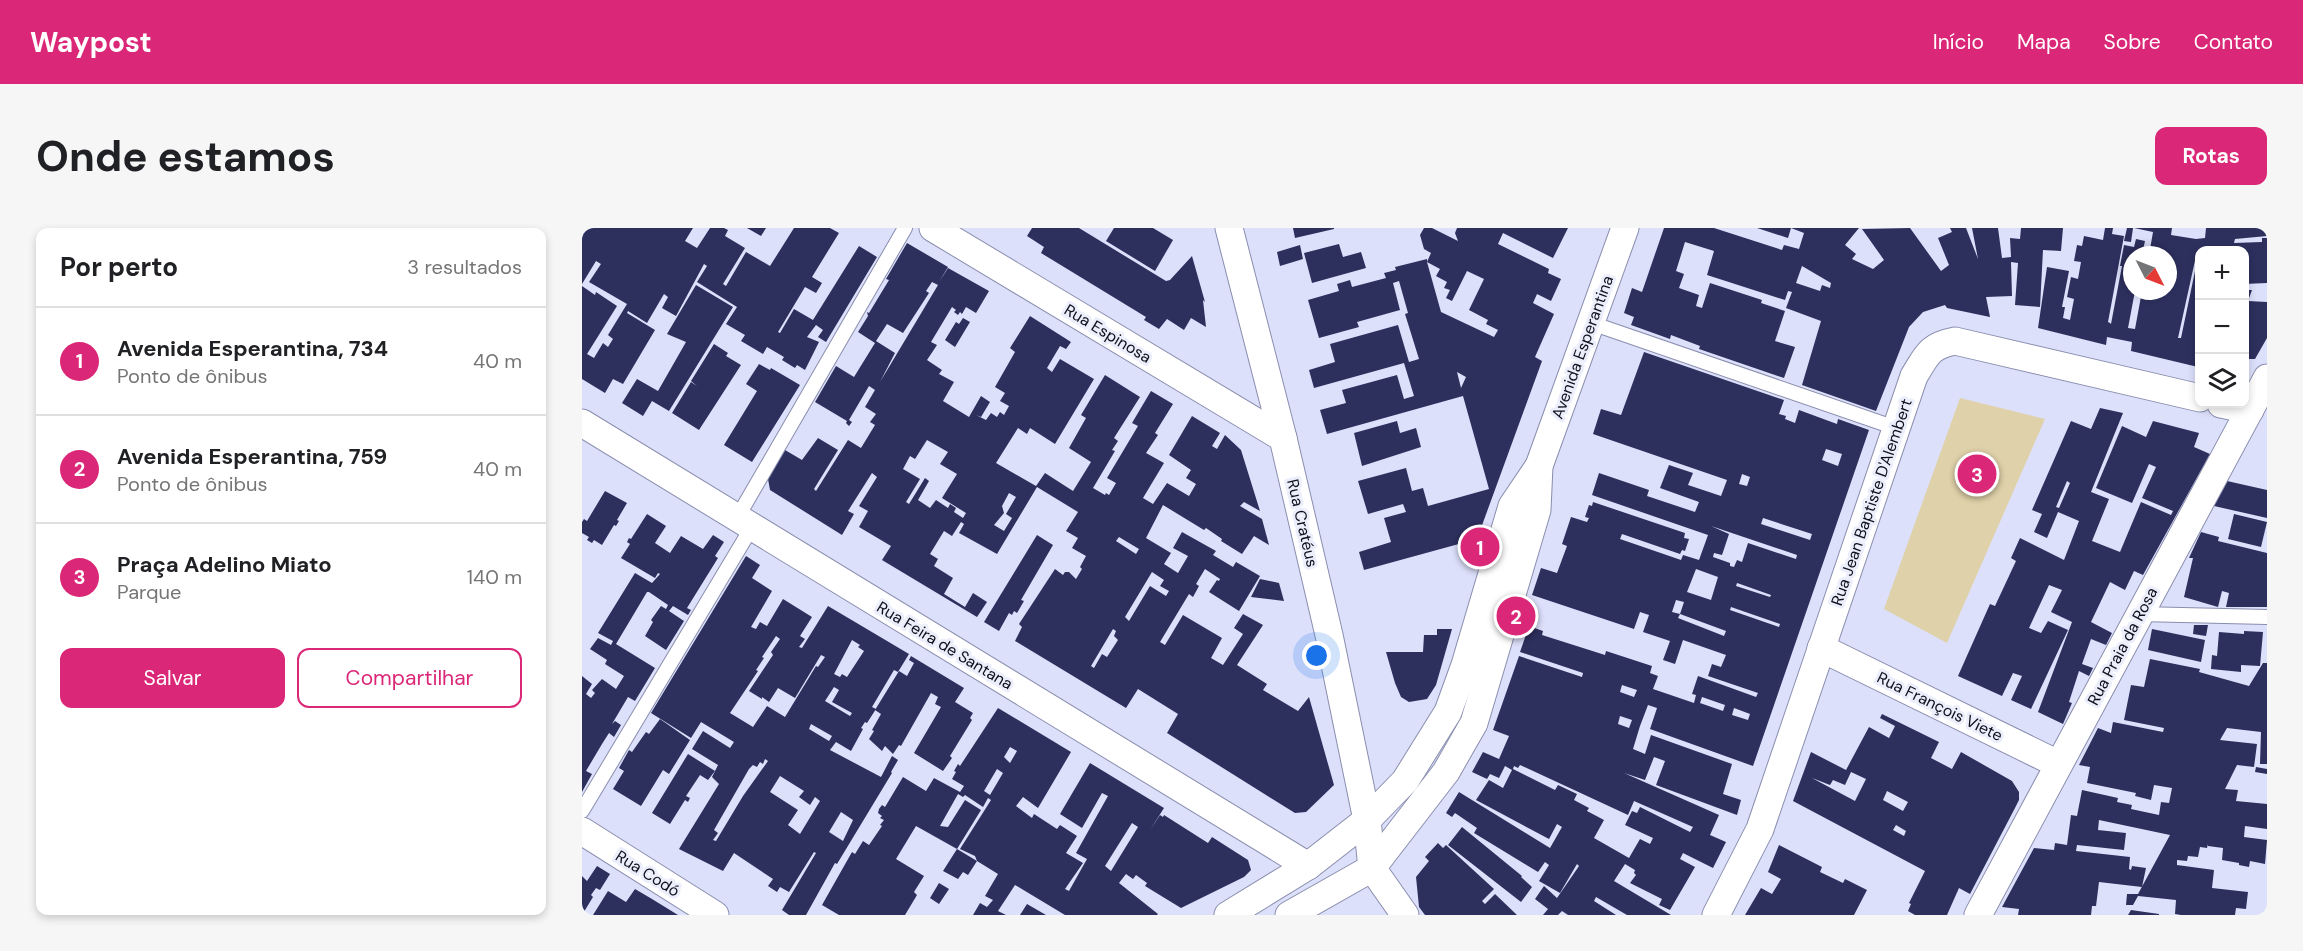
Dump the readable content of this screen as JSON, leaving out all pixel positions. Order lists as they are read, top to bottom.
{
  "streets": {
    "street": [
      "Rua Espinosa",
      "Avenida Esperantina",
      "Rua Jean Baptiste D'Alembert",
      "Rua Cratéus",
      "Rua Feira de Santana",
      "Rua Praia da Rosa",
      "Rua François Viete",
      "Rua Codó"
    ]
  },
  "crossings": [
    ["Rua Espinosa", "Rua Cratéus"],
    ["Avenida Esperantina", "Rua Cratéus"],
    ["Avenida Esperantina", "Rua Feira de Santana"],
    ["Rua Jean Baptiste D'Alembert", "Rua François Viete"],
    ["Rua Praia da Rosa", "Rua François Viete"]
  ],
  "north": "bottom right",
  "page": {
    "header": "Waypost",
    "nav": [
      "Início",
      "Mapa",
      "Sobre",
      "Contato"
    ],
    "buttons": [
      "Rotas",
      ["Salvar", "Compartilhar"]
    ],
    "title": "Onde estamos",
    "heading": ["Por perto", "3 resultados"],
    "map_buttons": ["+", "−"],
    "list": [
      {
        "mark": "1",
        "name": "Avenida Esperantina, 734",
        "note": "Ponto de ônibus",
        "value": "40 m"
      },
      {
        "mark": "2",
        "name": "Avenida Esperantina, 759",
        "note": "Ponto de ônibus",
        "value": "40 m"
      },
      {
        "mark": "3",
        "name": "Praça Adelino Miato",
        "note": "Parque",
        "value": "140 m"
      }
    ],
    "pins": ["3", "1", "2"]
  }
}
